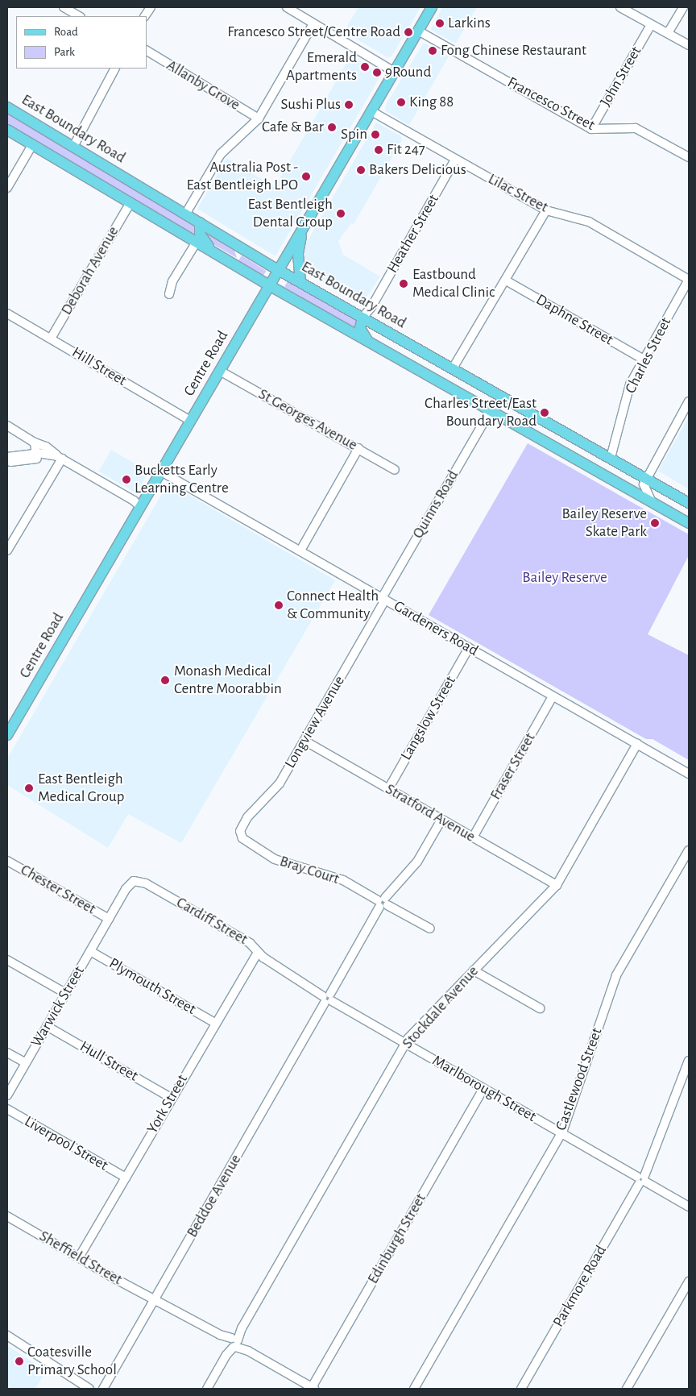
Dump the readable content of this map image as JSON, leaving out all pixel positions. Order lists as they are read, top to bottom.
{
  "streets": {
    "main road": ["East Boundary Road", "Centre Road"],
    "street": [
      "John Street",
      "Allanby Grove",
      "Francesco Street",
      "Lilac Street",
      "Heather Street",
      "Deborah Avenue",
      "Daphne Street",
      "Charles Street",
      "Hill Street",
      "St Georges Avenue",
      "Quinns Road",
      "Gardeners Road",
      "Langslow Street",
      "Longview Avenue",
      "Fraser Street",
      "Stratford Avenue",
      "Bray Court",
      "Chester Street",
      "Cardiff Street",
      "Plymouth Street",
      "Warwick Street",
      "Stockdale Avenue",
      "Hull Street",
      "Castlewood Street",
      "Marlborough Street",
      "York Street",
      "Liverpool Street",
      "Beddoe Avenue",
      "Edinburgh Street",
      "Sheffield Street",
      "Parkmore Road"
    ]
  },
  "crossings": [
    ["John Street", "Francesco Street"],
    ["Francesco Street", "Centre Road"],
    ["East Boundary Road", "Heather Street"],
    ["East Boundary Road", "Charles Street"],
    ["East Boundary Road", "Centre Road"],
    ["Lilac Street", "Heather Street"],
    ["Lilac Street", "Charles Street"],
    ["Lilac Street", "Centre Road"],
    ["Deborah Avenue", "Hill Street"],
    ["Daphne Street", "Charles Street"],
    ["Centre Road", "Hill Street"],
    ["Centre Road", "St Georges Avenue"],
    ["Centre Road", "Gardeners Road"],
    ["Quinns Road", "Gardeners Road"],
    ["Quinns Road", "Longview Avenue"],
    ["Gardeners Road", "Langslow Street"],
    ["Gardeners Road", "Longview Avenue"],
    ["Gardeners Road", "Fraser Street"],
    ["Gardeners Road", "Stockdale Avenue"],
    ["Langslow Street", "Stratford Avenue"],
    ["Longview Avenue", "Stratford Avenue"],
    ["Longview Avenue", "Bray Court"],
    ["Fraser Street", "Stratford Avenue"],
    ["Stratford Avenue", "Stockdale Avenue"],
    ["Stratford Avenue", "Beddoe Avenue"],
    ["Bray Court", "Beddoe Avenue"],
    ["Chester Street", "Cardiff Street"],
    ["Chester Street", "Warwick Street"],
    ["Cardiff Street", "Warwick Street"],
    ["Cardiff Street", "Marlborough Street"],
    ["Cardiff Street", "York Street"],
    ["Cardiff Street", "Beddoe Avenue"],
    ["Plymouth Street", "Warwick Street"],
    ["Plymouth Street", "York Street"],
    ["Warwick Street", "Hull Street"],
    ["Stockdale Avenue", "Marlborough Street"],
    ["Stockdale Avenue", "Sheffield Street"],
    ["Hull Street", "York Street"],
    ["Castlewood Street", "Marlborough Street"],
    ["Marlborough Street", "Beddoe Avenue"],
    ["Marlborough Street", "Edinburgh Street"],
    ["Marlborough Street", "Parkmore Road"],
    ["York Street", "Liverpool Street"],
    ["York Street", "Sheffield Street"],
    ["Beddoe Avenue", "Sheffield Street"]
  ],
  "parks": ["Bailey Reserve"],
  "places": [
    "Larkins",
    "Francesco Street/Centre Road",
    "Fong Chinese Restaurant",
    "Emerald Apartments",
    "9Round",
    "King 88",
    "Sushi Plus",
    "Cafe & Bar",
    "Spin",
    "Fit 247",
    "Bakers Delicious",
    "Australia Post - East Bentleigh LPO",
    "East Bentleigh Dental Group",
    "Eastbound Medical Clinic",
    "Charles Street/East Boundary Road",
    "Bucketts Early Learning Centre",
    "Bailey Reserve Skate Park",
    "Connect Health & Community",
    "Monash Medical Centre Moorabbin",
    "East Bentleigh Medical Group",
    "Coatesville Primary School"
  ],
  "legend": ["Road", "Park"]
}
